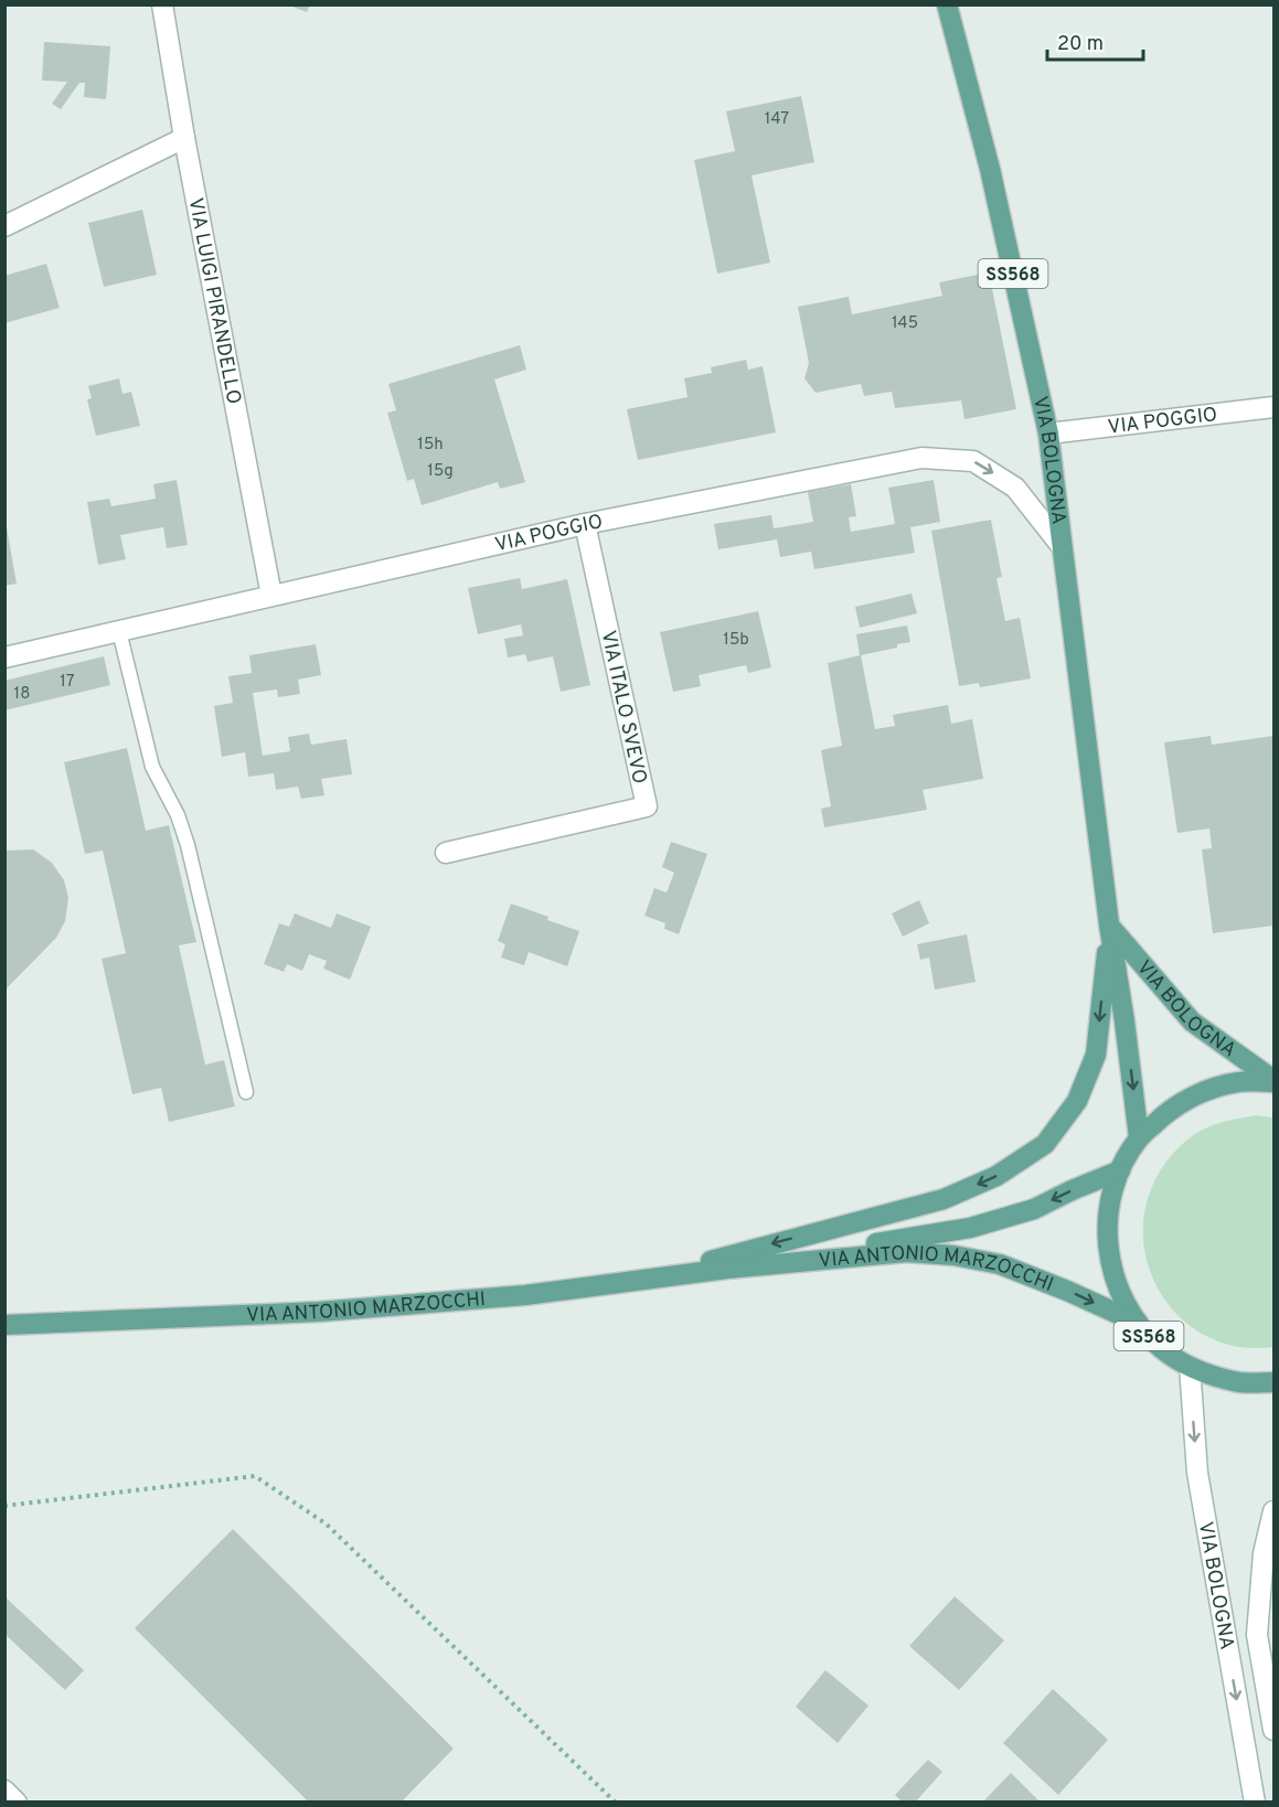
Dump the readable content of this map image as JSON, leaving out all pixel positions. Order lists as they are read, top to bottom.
{
  "streets": {
    "main road": ["SS568", "VIA BOLOGNA", "VIA ANTONIO MARZOCCHI"],
    "street": ["VIA LUIGI PIRANDELLO", "VIA POGGIO", "VIA ITALO SVEVO"]
  },
  "crossings": [
    ["VIA LUIGI PIRANDELLO", "VIA POGGIO"],
    ["VIA POGGIO", "VIA BOLOGNA"],
    ["VIA POGGIO", "VIA ITALO SVEVO"],
    ["VIA BOLOGNA", "VIA ANTONIO MARZOCCHI"]
  ],
  "one_way": ["VIA POGGIO"],
  "house_numbers": [
    "147",
    "145",
    "15h",
    "15g",
    "15b",
    "17",
    "18"
  ],
  "scale_bar": "20 m"
}
